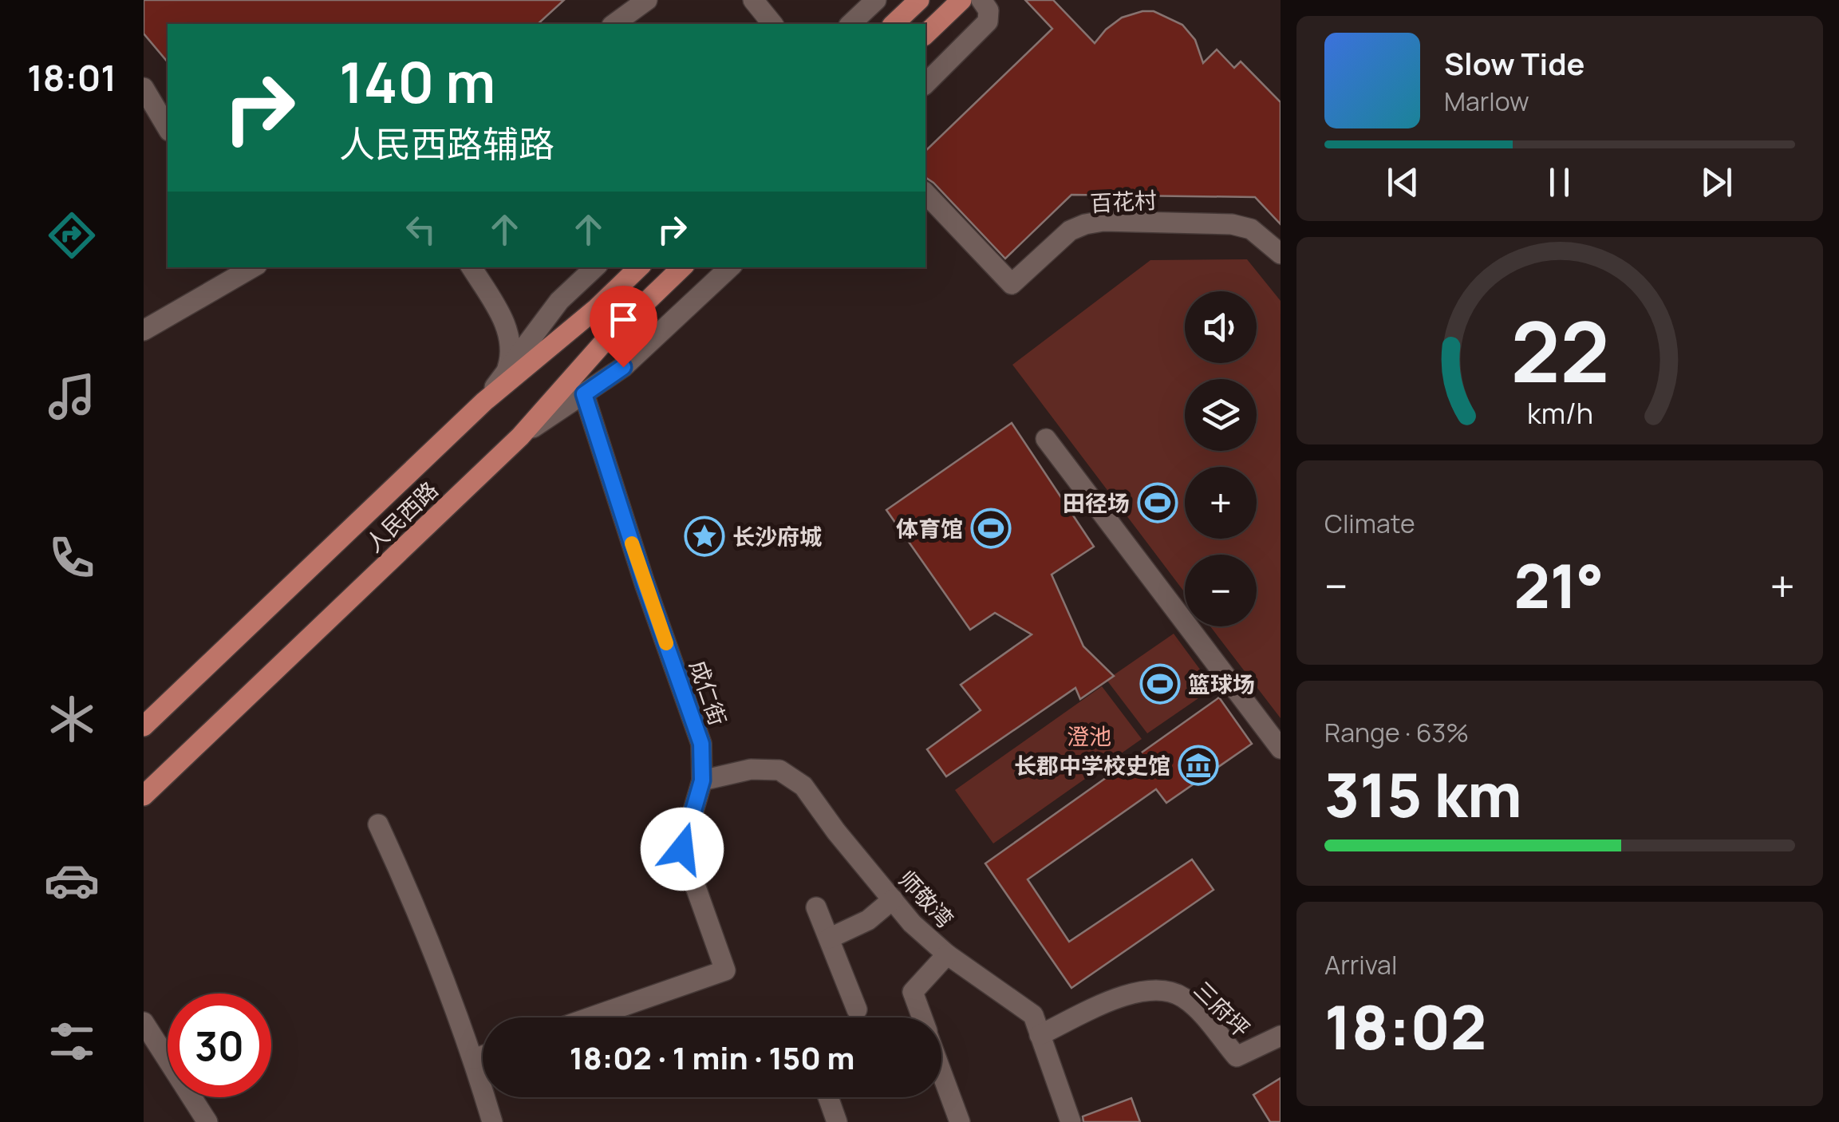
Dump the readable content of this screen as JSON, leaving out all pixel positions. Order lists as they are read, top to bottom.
{
  "streets": {
    "main road": ["人民西路"],
    "street": [
      "百花村",
      "成仁街",
      "师敬湾",
      "三府坪"
    ]
  },
  "crossings": [
    ["成仁街", "师敬湾"],
    ["师敬湾", "三府坪"]
  ],
  "parks": ["澄池"],
  "places": {
    "sports": ["田径场", "体育馆", "篮球场"],
    "place": ["长沙府城"],
    "museum": ["长郡中学校史馆"]
  },
  "page": {
    "tabs": "18:01",
    "turn": ["140 m", "人民西路辅路"],
    "song": ["Slow Tide", "Marlow"],
    "map_buttons": ["+", "−"],
    "tile": [
      "Climate",
      ["Range · 63%", "315 km"],
      ["Arrival", "18:02"]
    ],
    "heat": ["−", "21°", "+"],
    "limit": "30",
    "trip": "18:02 · 1 min · 150 m",
    "gauge": ["22", "km/h"]
  }
}
